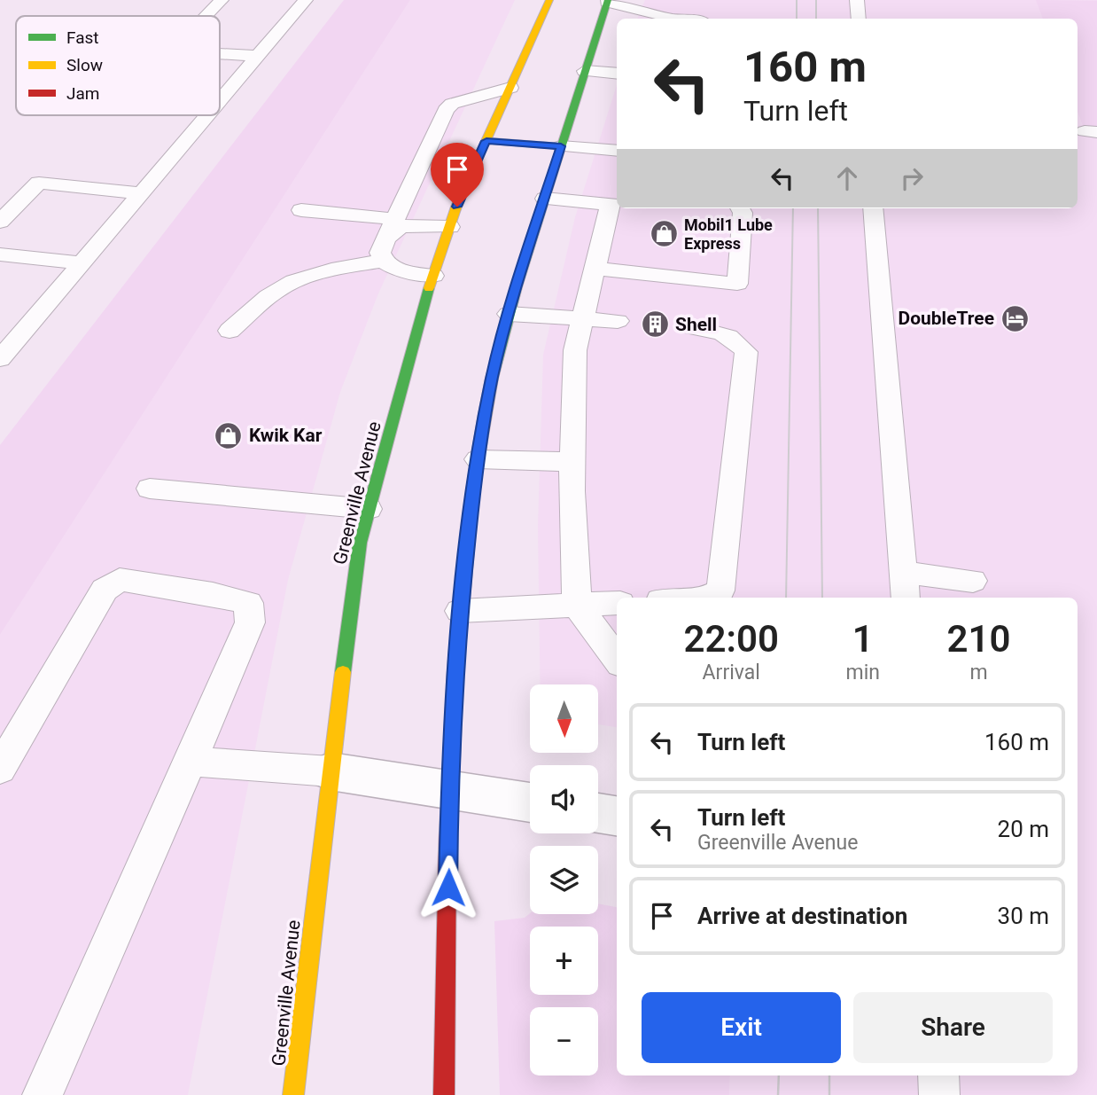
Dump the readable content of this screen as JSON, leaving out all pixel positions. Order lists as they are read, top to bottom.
{
  "streets": {
    "main road": ["Greenville Avenue"]
  },
  "places": {
    "shop": ["Mobil1 Lube Express", "Kwik Kar"],
    "hotel": ["DoubleTree"],
    "building": ["Shell"]
  },
  "legend": ["Fast", "Slow", "Jam"],
  "north": "bottom",
  "page": {
    "turn": ["160 m", "Turn left"],
    "eta": [
      "22:00",
      "Arrival",
      "1",
      "min",
      "210",
      "m"
    ],
    "map_buttons": ["+", "−"],
    "list": [
      {
        "name": "Turn left",
        "value": "160 m"
      },
      {
        "name": "Turn left",
        "note": "Greenville Avenue",
        "value": "20 m"
      },
      {
        "name": "Arrive at destination",
        "value": "30 m"
      }
    ],
    "buttons": ["Exit", "Share"]
  }
}
